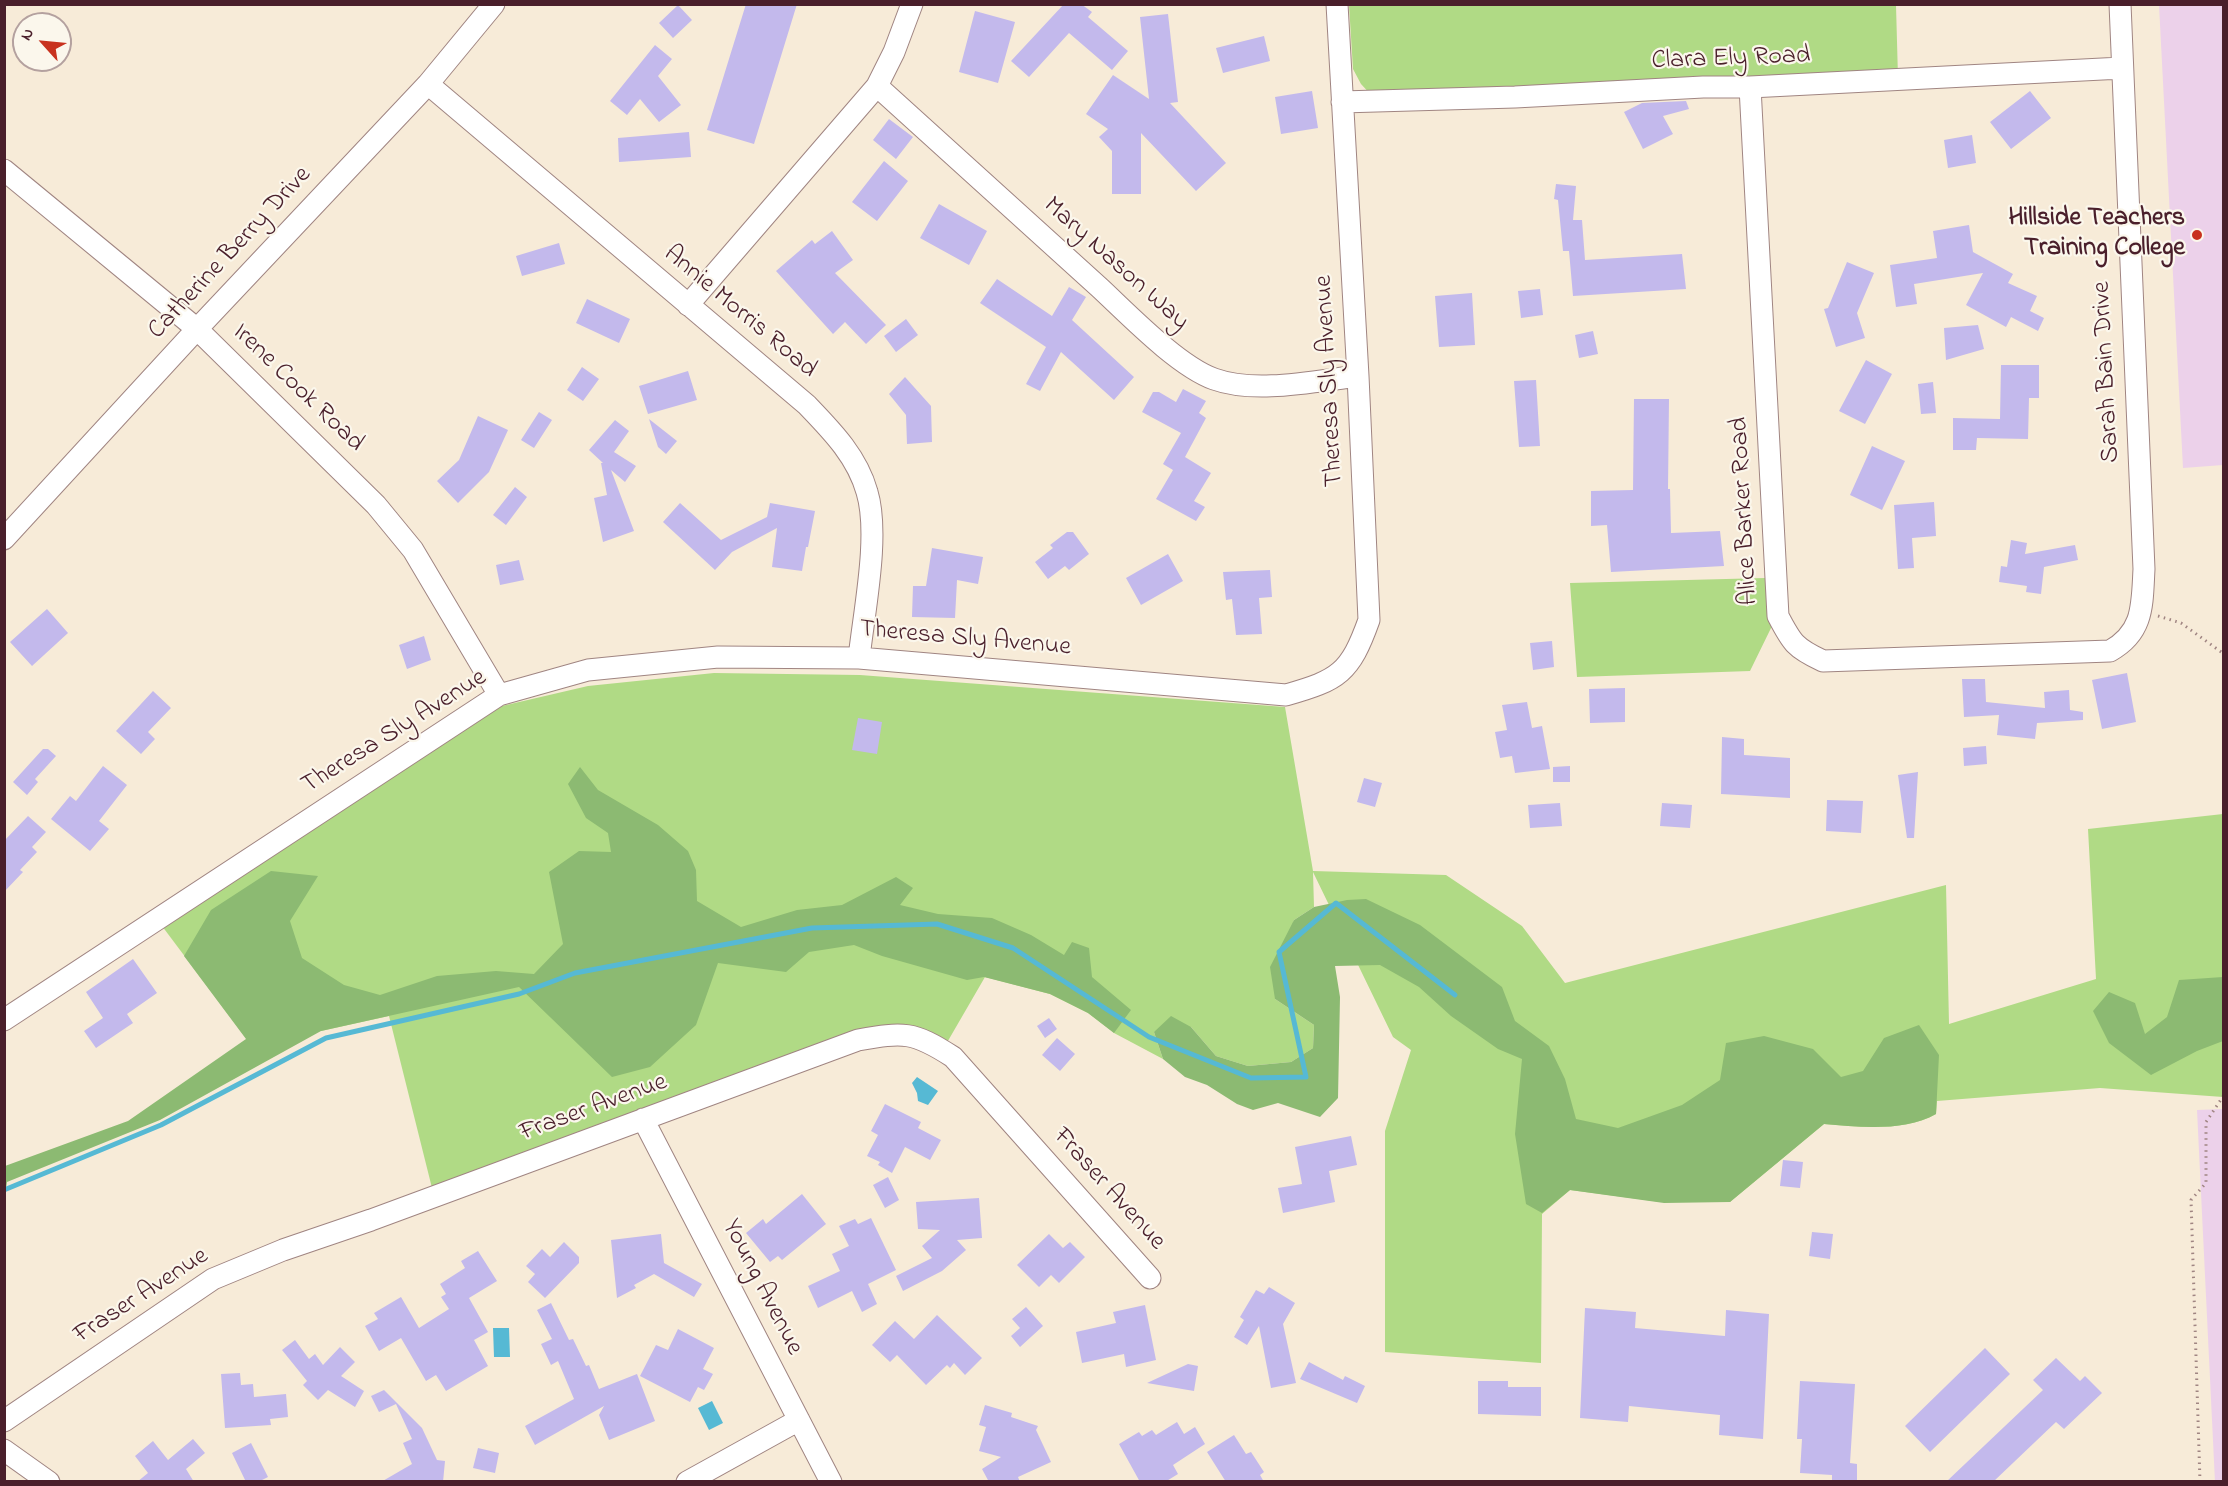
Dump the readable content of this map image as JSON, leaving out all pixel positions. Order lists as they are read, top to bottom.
{
  "streets": {
    "street": [
      "Clara Ely Road",
      "Catherine Berry Drive",
      "Mary Nason Way",
      "Annie Morris Road",
      "Sarah Bain Drive",
      "Theresa Sly Avenue",
      "Irene Cook Road",
      "Alice Barker Road",
      "Fraser Avenue",
      "Young Avenue"
    ]
  },
  "crossings": [
    ["Clara Ely Road", "Sarah Bain Drive"],
    ["Clara Ely Road", "Theresa Sly Avenue"],
    ["Clara Ely Road", "Alice Barker Road"],
    ["Catherine Berry Drive", "Annie Morris Road"],
    ["Catherine Berry Drive", "Irene Cook Road"],
    ["Mary Nason Way", "Theresa Sly Avenue"],
    ["Annie Morris Road", "Theresa Sly Avenue"],
    ["Sarah Bain Drive", "Alice Barker Road"],
    ["Theresa Sly Avenue", "Irene Cook Road"],
    ["Fraser Avenue", "Young Avenue"]
  ],
  "places": ["Hillside Teachers Training College"],
  "north": "top left"
}
